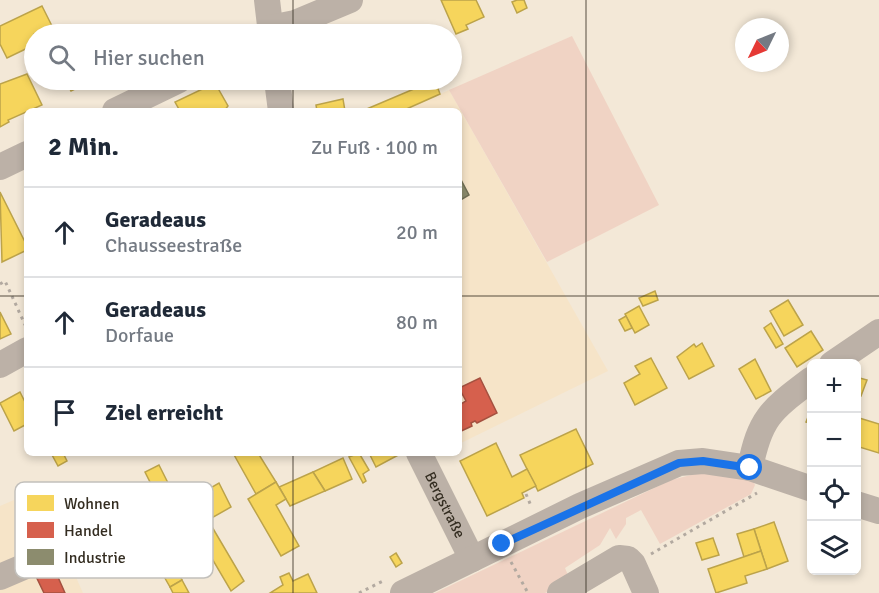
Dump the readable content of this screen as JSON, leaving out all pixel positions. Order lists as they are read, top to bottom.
{
  "streets": {
    "street": ["Bergstraße"]
  },
  "legend": ["Wohnen", "Handel", "Industrie"],
  "north": "bottom left",
  "page": {
    "search": "Hier suchen",
    "heading": ["2 Min.", "Zu Fuß · 100 m"],
    "list": [
      ["Geradeaus", "Chausseestraße", "20 m"],
      ["Geradeaus", "Dorfaue", "80 m"],
      "Ziel erreicht"
    ],
    "map_buttons": ["+", "−"]
  }
}
